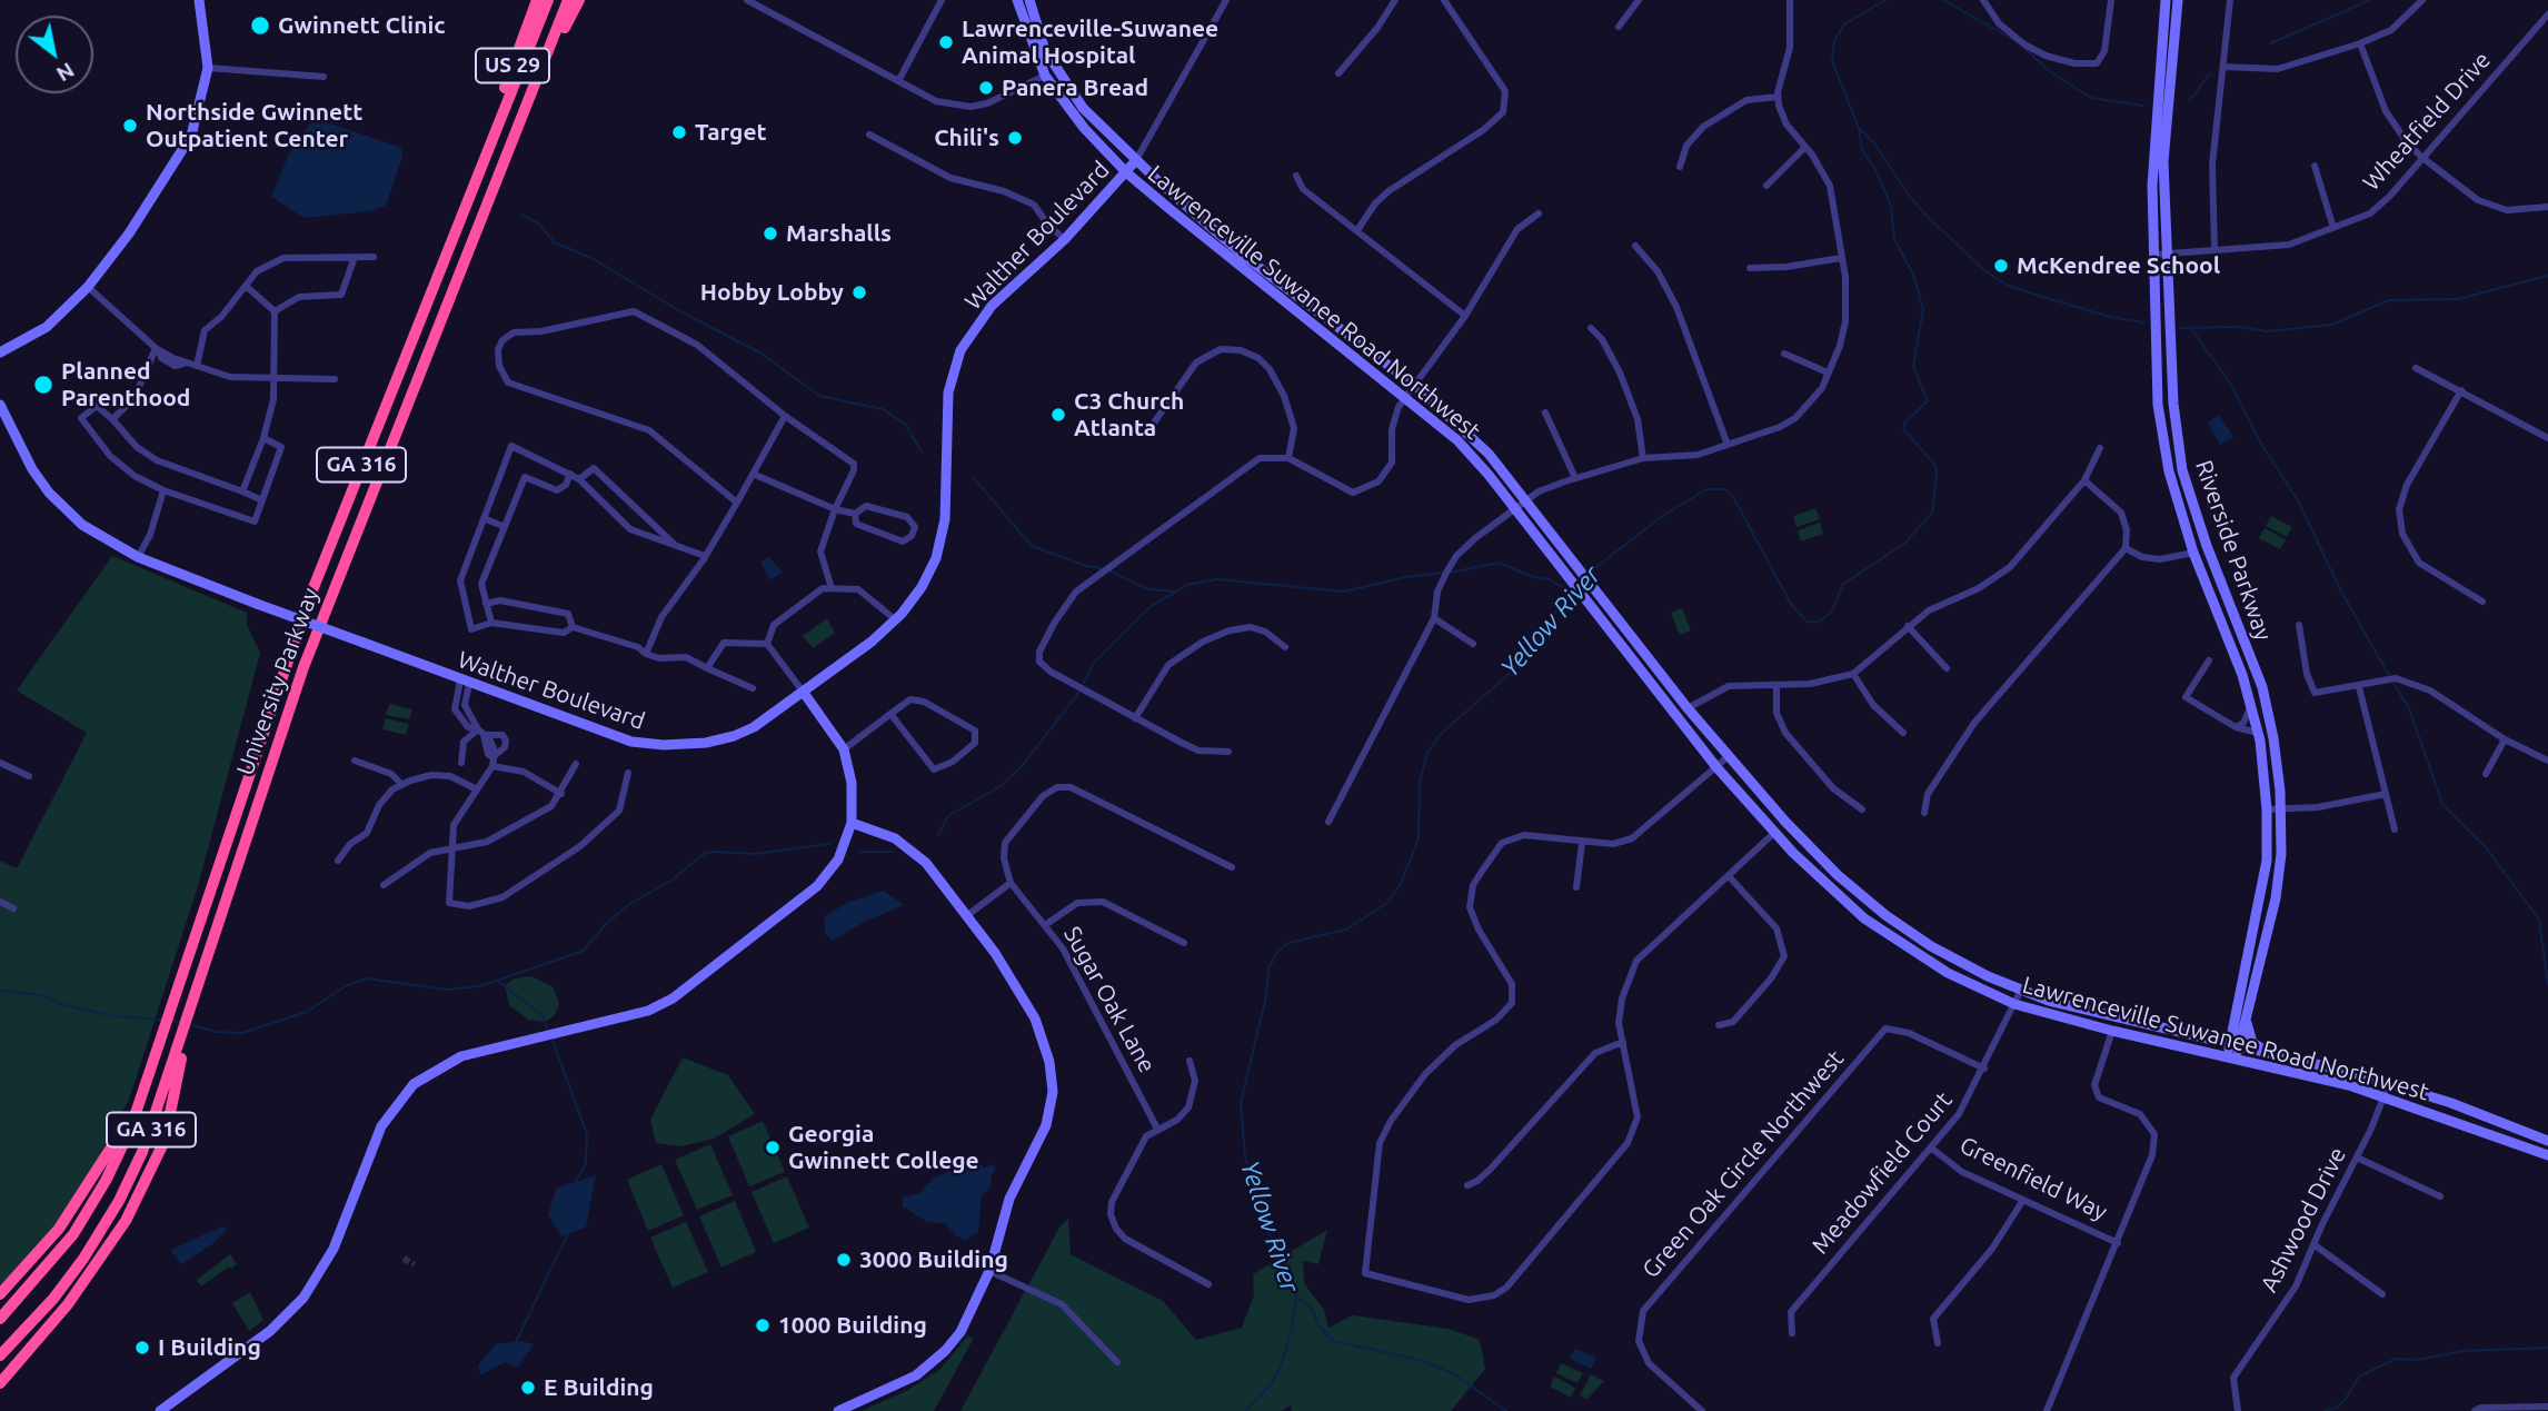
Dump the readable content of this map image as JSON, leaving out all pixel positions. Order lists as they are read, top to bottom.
{
  "streets": {
    "highway": ["US 29", "GA 316", "University Parkway"],
    "main road": ["Walther Boulevard", "Lawrenceville Suwanee Road Northwest", "Riverside Parkway"],
    "street": [
      "Wheatfield Drive",
      "Sugar Oak Lane",
      "Green Oak Circle Northwest",
      "Meadowfield Court",
      "Greenfield Way",
      "Ashwood Drive"
    ]
  },
  "crossings": [
    ["US 29", "University Parkway"],
    ["Wheatfield Drive", "Riverside Parkway"],
    ["Walther Boulevard", "Lawrenceville Suwanee Road Northwest"],
    ["Lawrenceville Suwanee Road Northwest", "Riverside Parkway"],
    ["Lawrenceville Suwanee Road Northwest", "Meadowfield Court"],
    ["Lawrenceville Suwanee Road Northwest", "Ashwood Drive"],
    ["Green Oak Circle Northwest", "Meadowfield Court"],
    ["Meadowfield Court", "Greenfield Way"]
  ],
  "water": ["Yellow River"],
  "places": [
    "Gwinnett Clinic",
    "Lawrenceville-Suwanee Animal Hospital",
    "Panera Bread",
    "Northside Gwinnett Outpatient Center",
    "Target",
    "Chili's",
    "Marshalls",
    "McKendree School",
    "Hobby Lobby",
    "Planned Parenthood",
    "C3 Church Atlanta",
    "Georgia Gwinnett College",
    "3000 Building",
    "1000 Building",
    "I Building",
    "E Building"
  ],
  "north": "bottom right"
}
